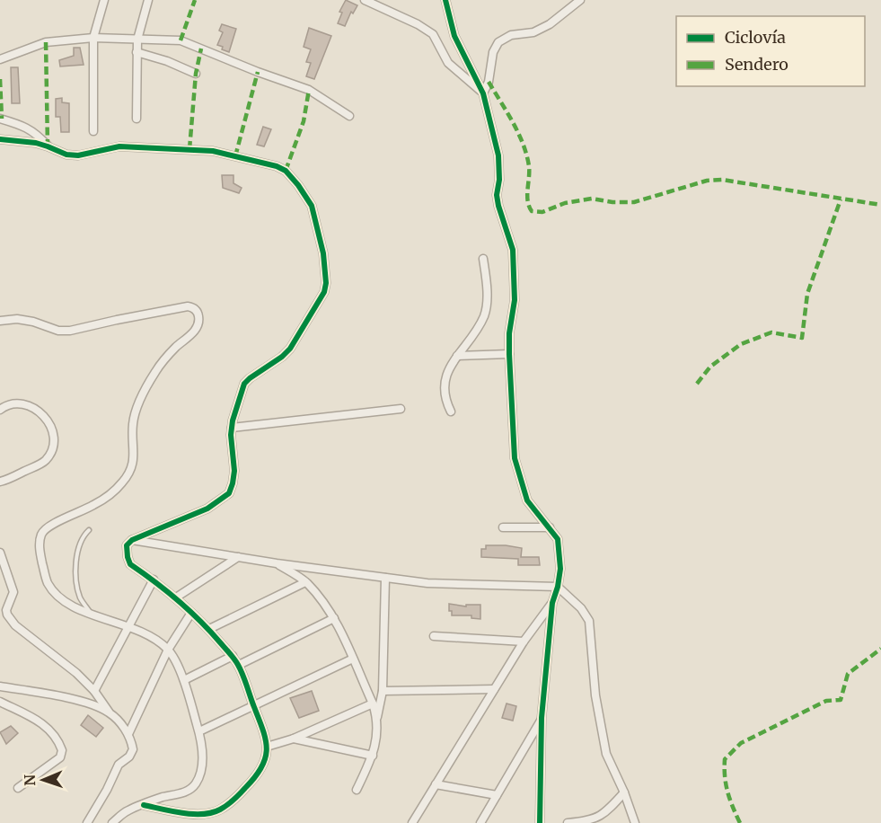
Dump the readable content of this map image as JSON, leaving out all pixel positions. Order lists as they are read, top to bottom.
{
  "legend": ["Ciclovía", "Sendero"],
  "north": "left"
}
